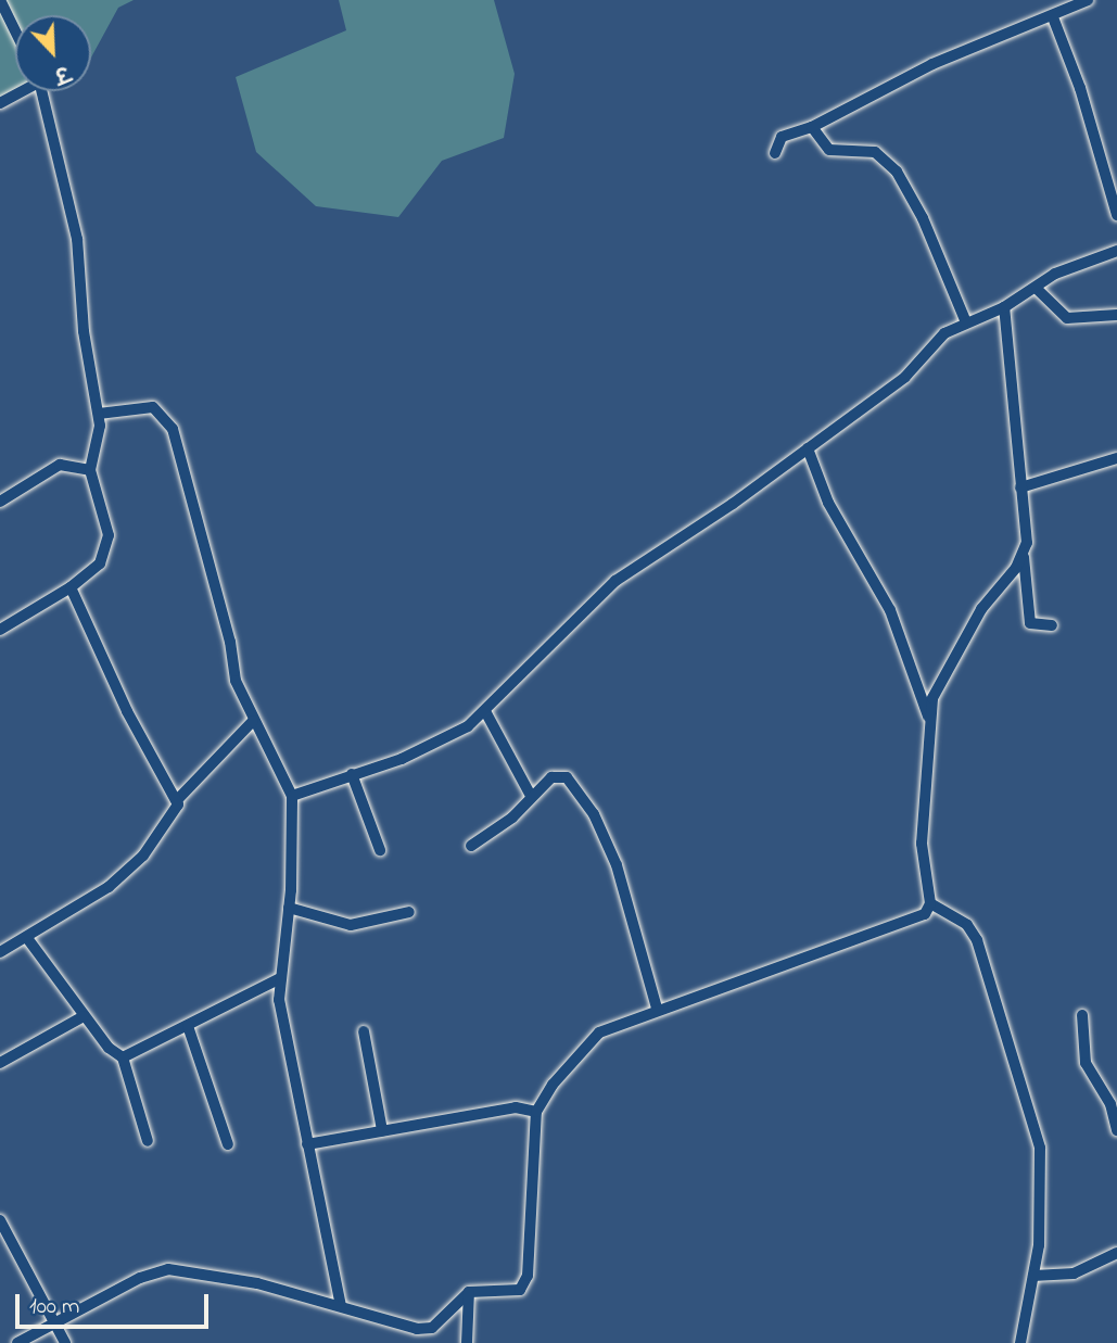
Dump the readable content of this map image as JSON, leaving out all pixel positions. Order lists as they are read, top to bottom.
{
  "scale_bar": "100 m",
  "north": "bottom right"
}
